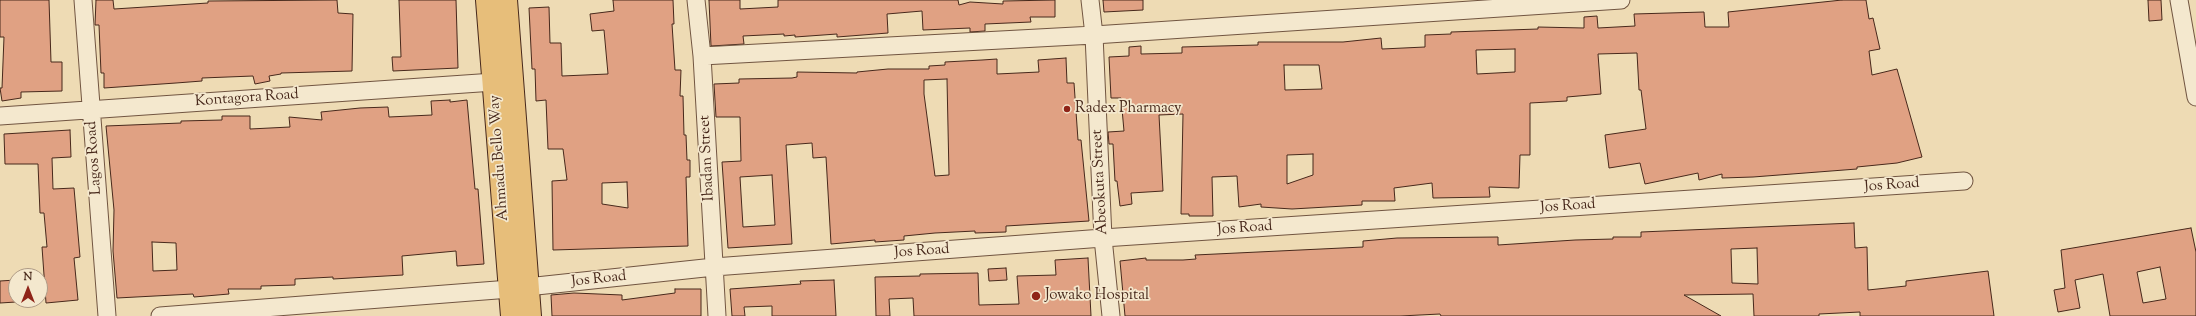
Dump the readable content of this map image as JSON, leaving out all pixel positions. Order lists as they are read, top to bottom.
{
  "streets": {
    "main road": ["Ahmadu Bello Way"],
    "street": [
      "Kontagora Road",
      "Lagos Road",
      "Ibadan Street",
      "Abeokuta Street",
      "Jos Road"
    ]
  },
  "crossings": [
    ["Kontagora Road", "Lagos Road"],
    ["Kontagora Road", "Ahmadu Bello Way"],
    ["Ahmadu Bello Way", "Jos Road"],
    ["Ibadan Street", "Jos Road"],
    ["Abeokuta Street", "Jos Road"]
  ],
  "places": ["Radex Pharmacy", "Jowako Hospital"],
  "north": "top"
}
